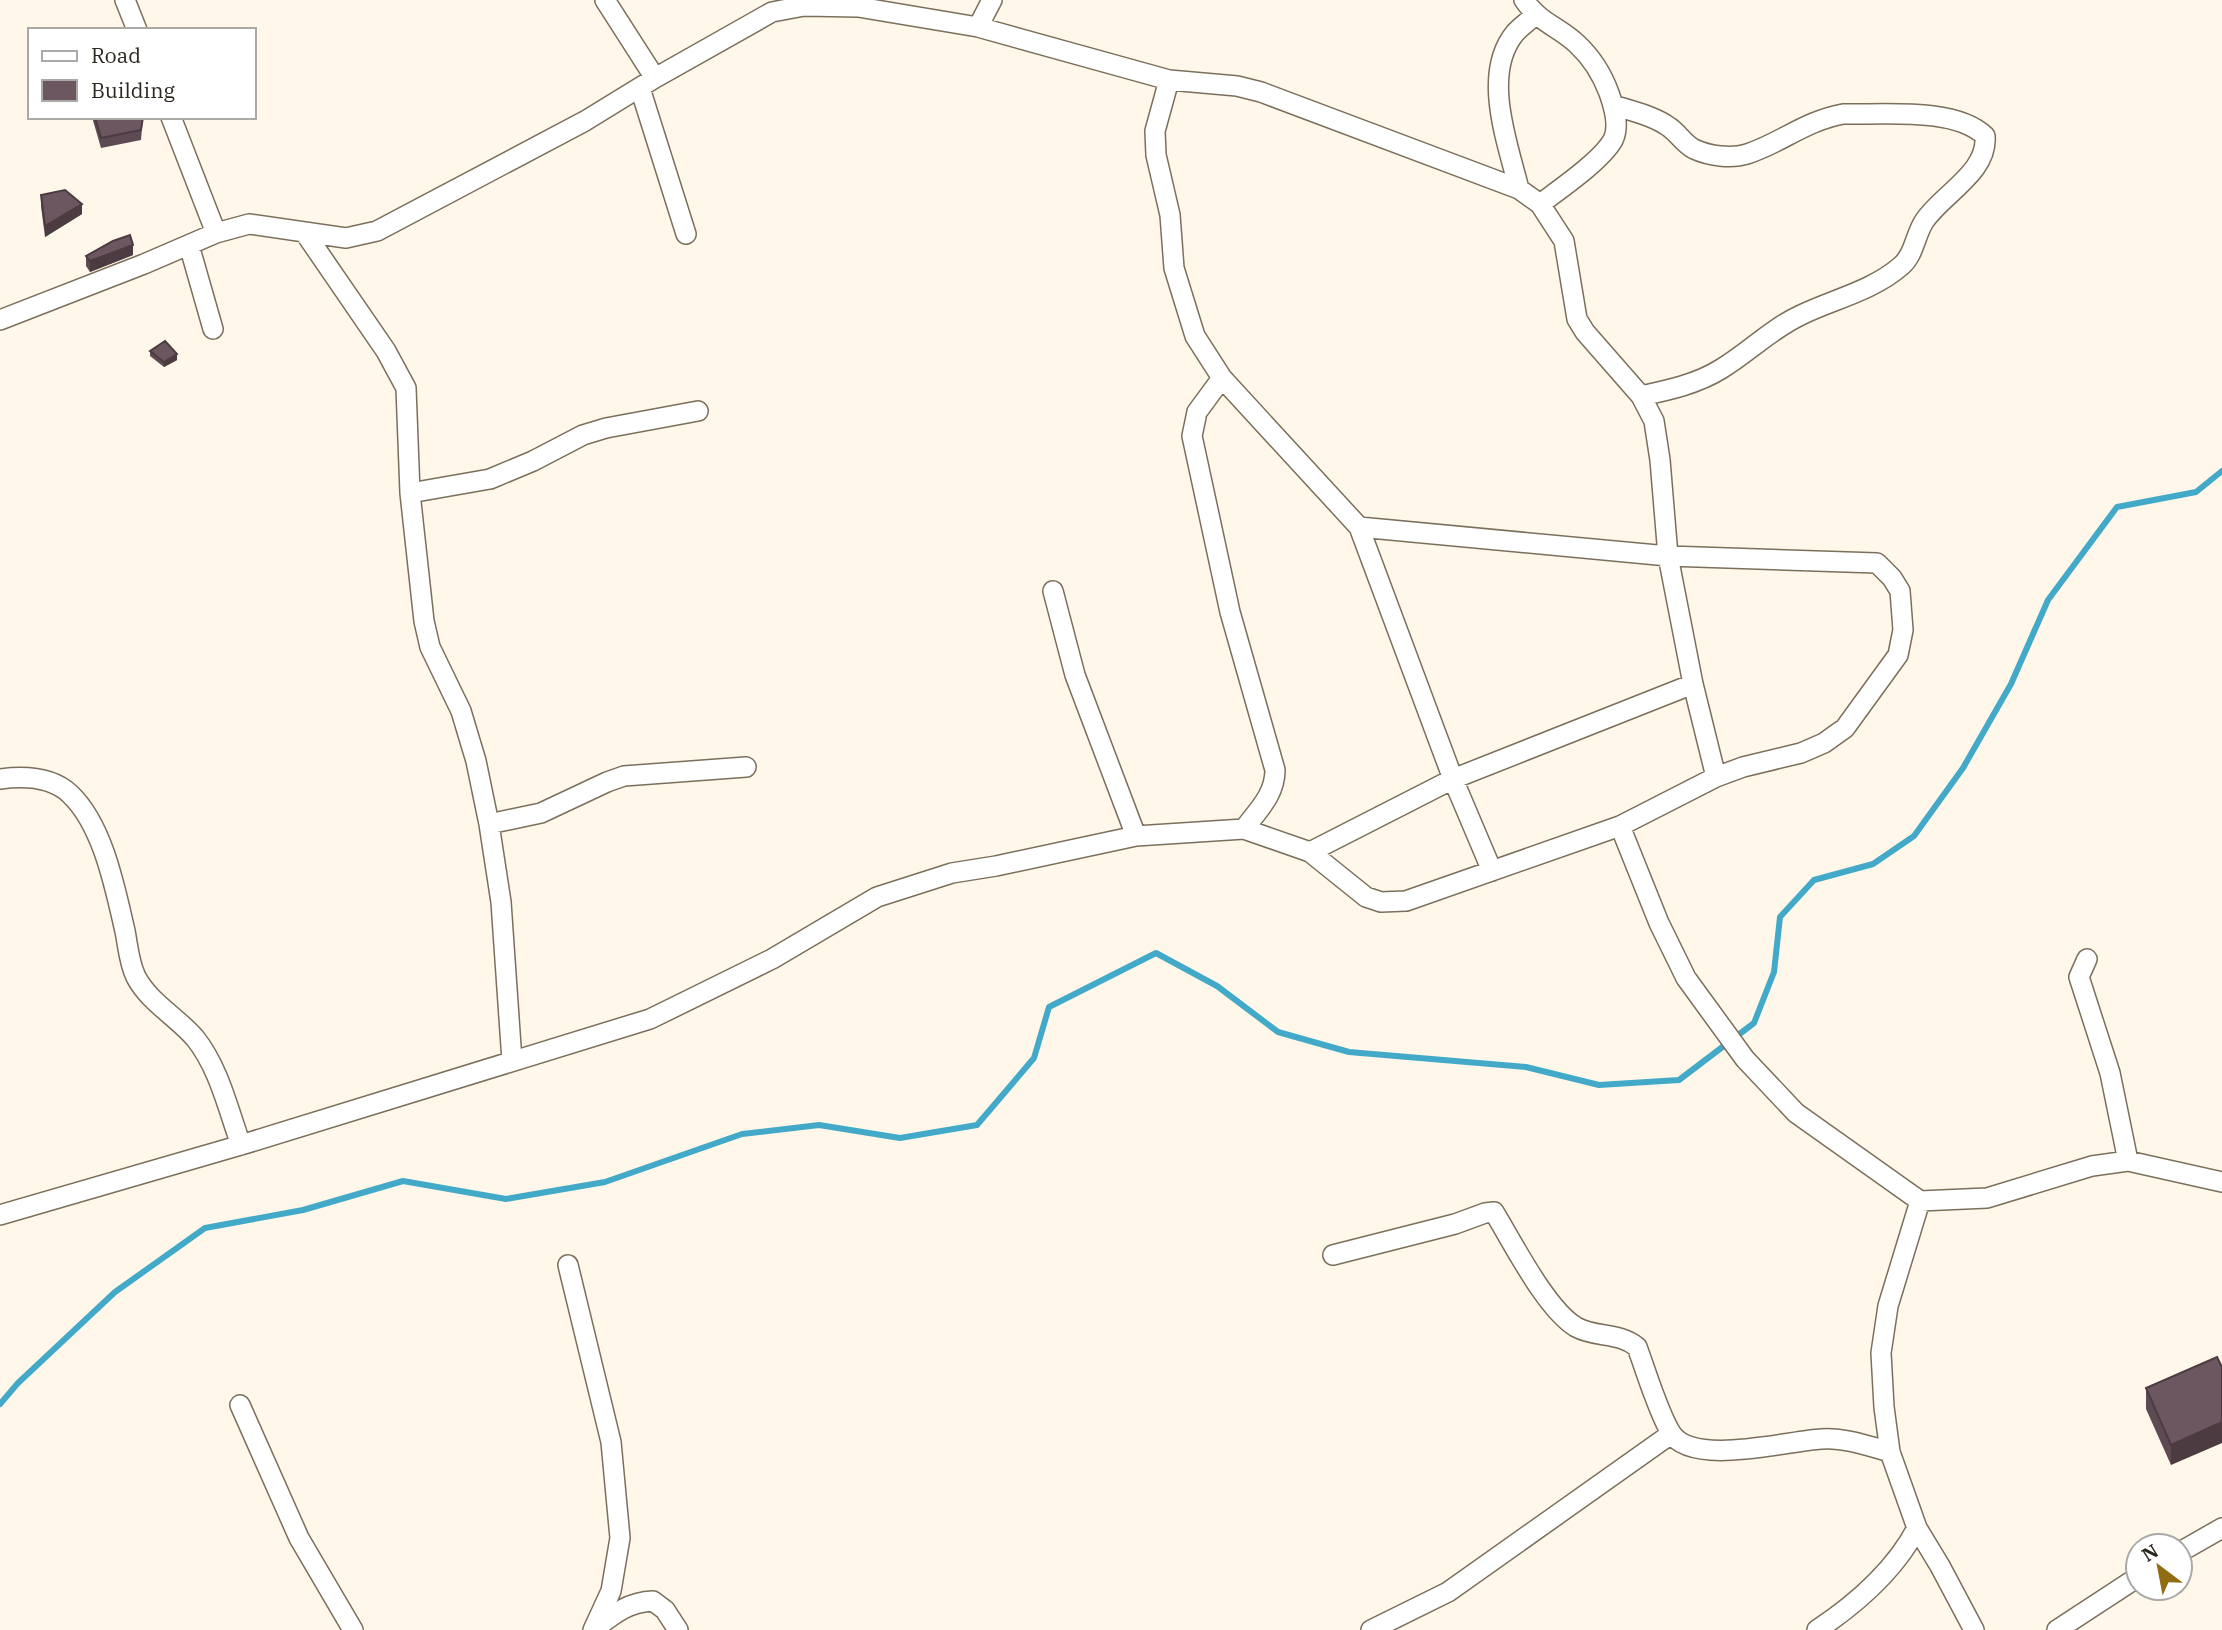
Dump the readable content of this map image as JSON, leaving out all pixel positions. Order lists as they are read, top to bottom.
{
  "legend": ["Road", "Building"],
  "north": "top left"
}
